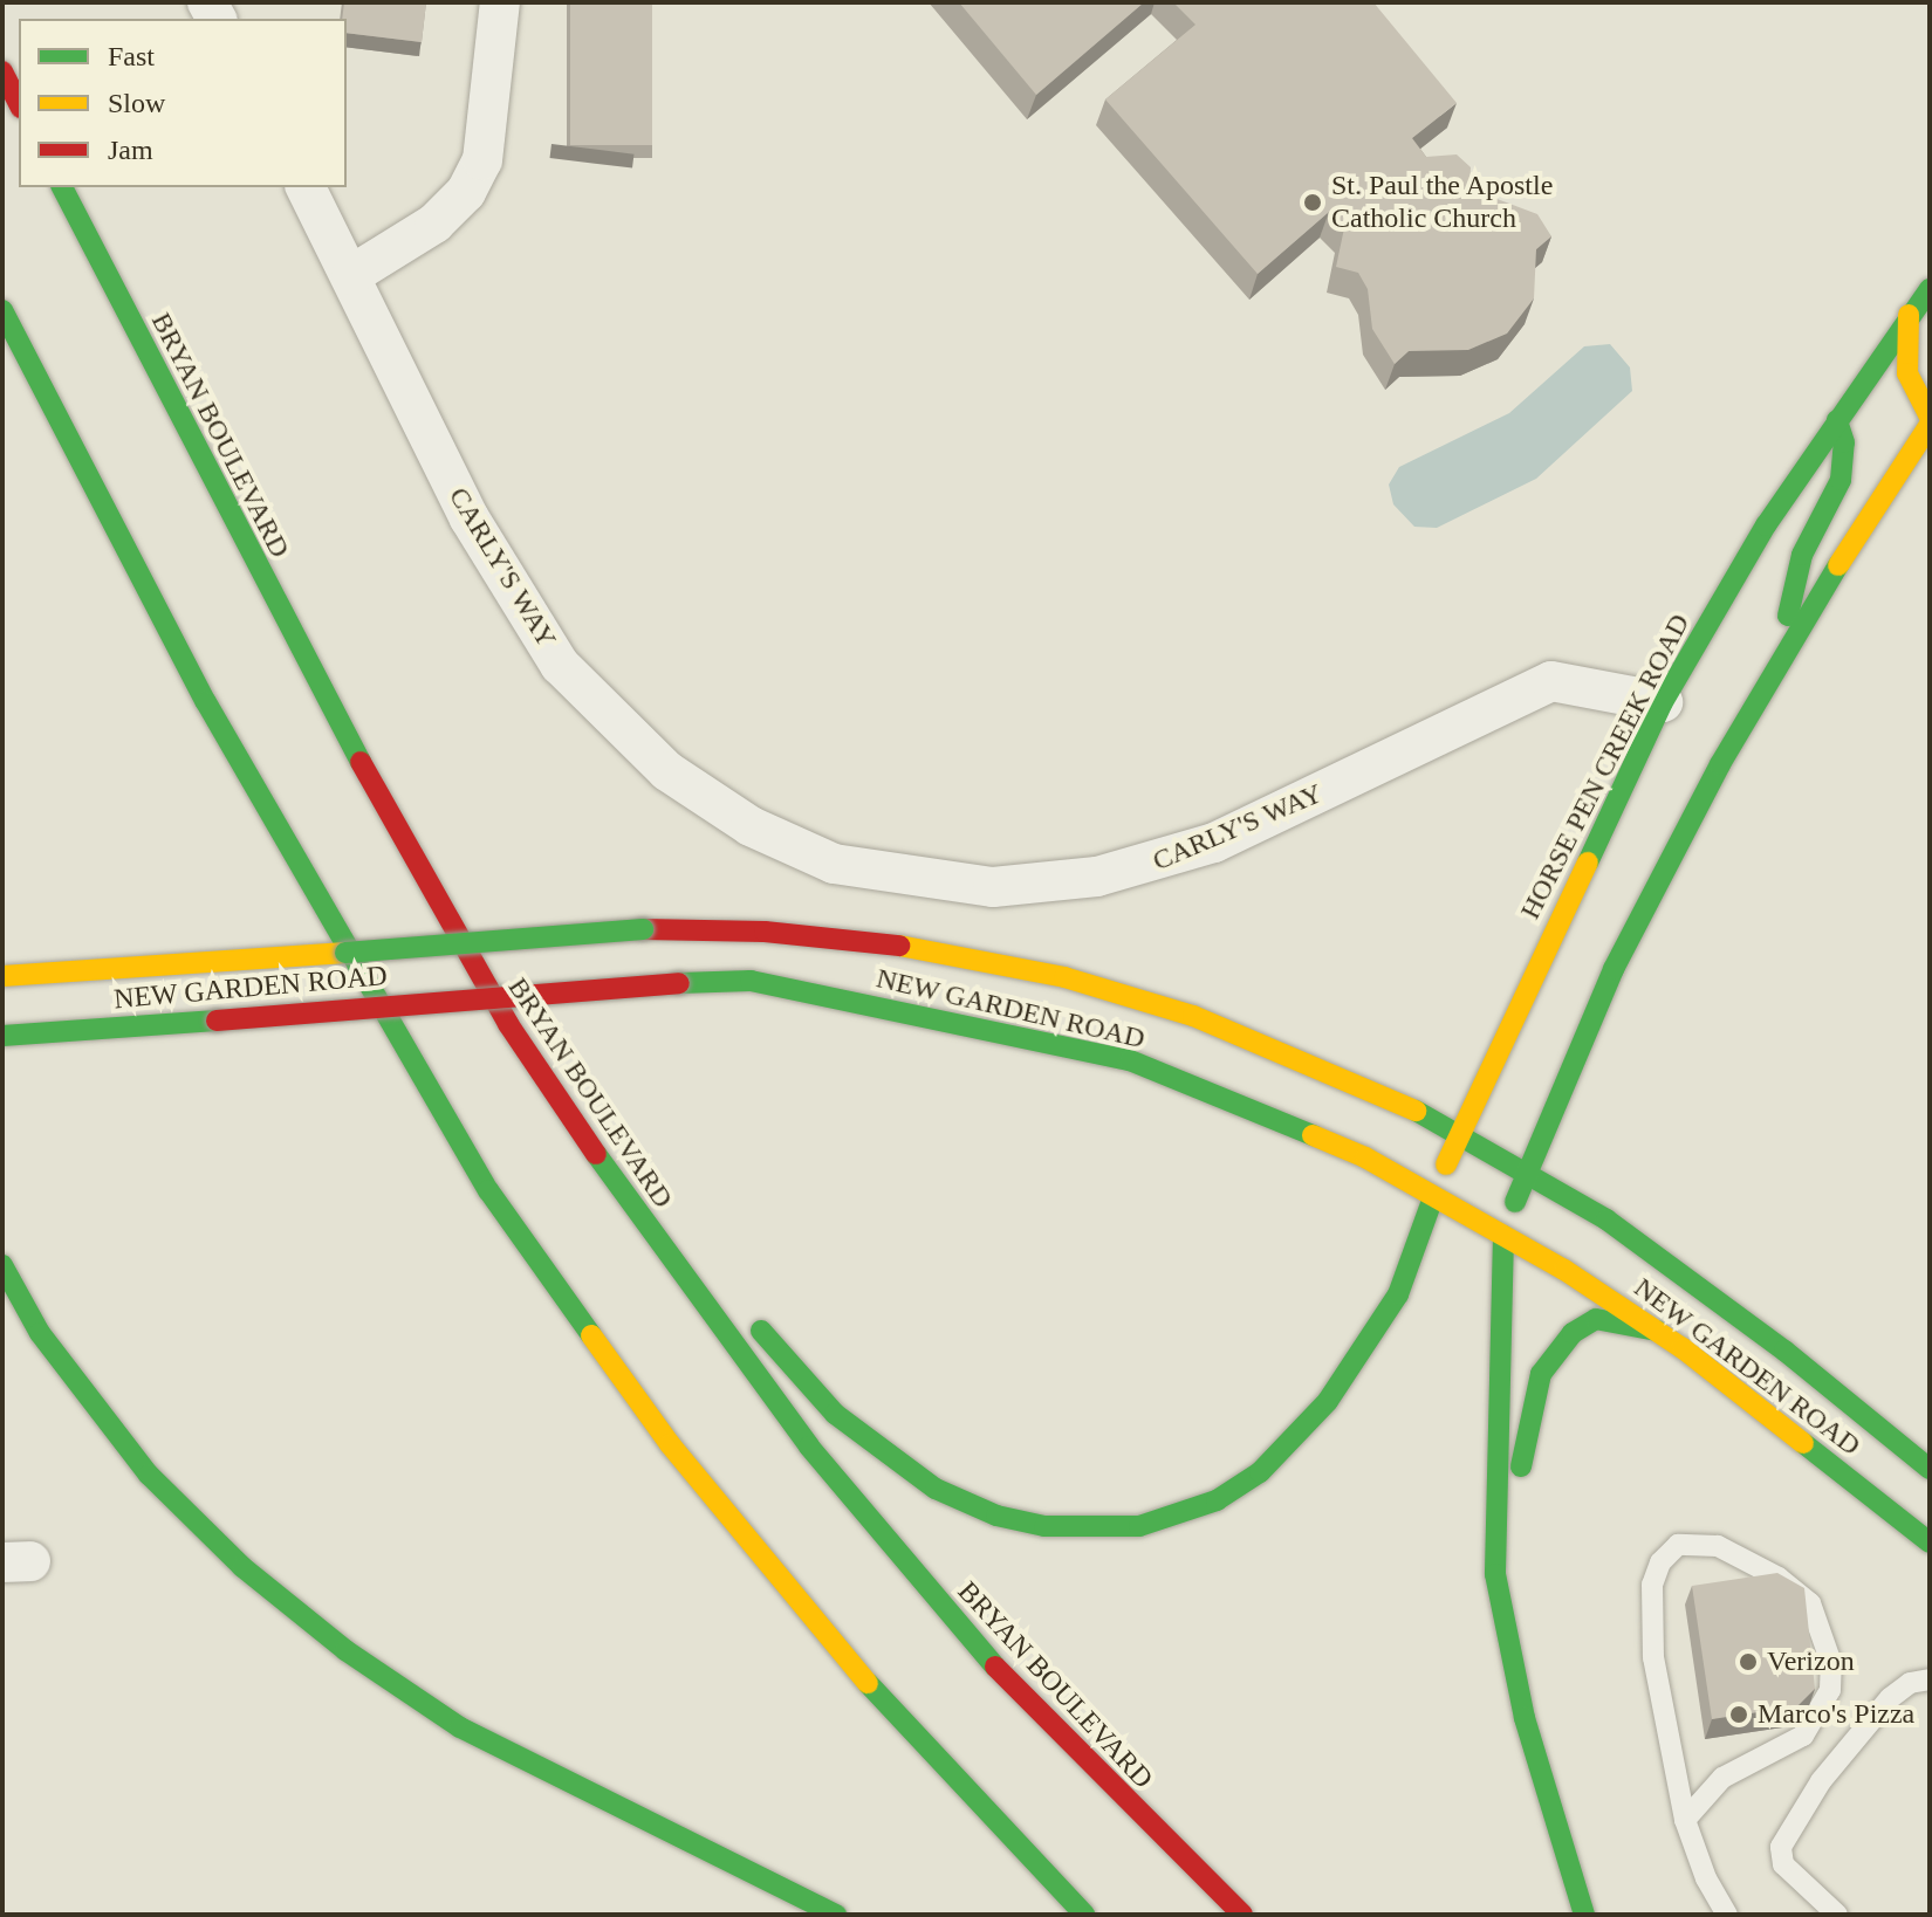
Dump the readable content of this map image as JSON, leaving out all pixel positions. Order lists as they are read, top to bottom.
{
  "streets": {
    "main road": ["BRYAN BOULEVARD", "HORSE PEN CREEK ROAD", "NEW GARDEN ROAD"],
    "street": ["CARLY'S WAY"]
  },
  "crossings": [
    ["CARLY'S WAY", "HORSE PEN CREEK ROAD"],
    ["HORSE PEN CREEK ROAD", "NEW GARDEN ROAD"]
  ],
  "places": ["St. Paul the Apostle Catholic Church", "Verizon", "Marco's Pizza"],
  "legend": ["Fast", "Slow", "Jam"]
}
